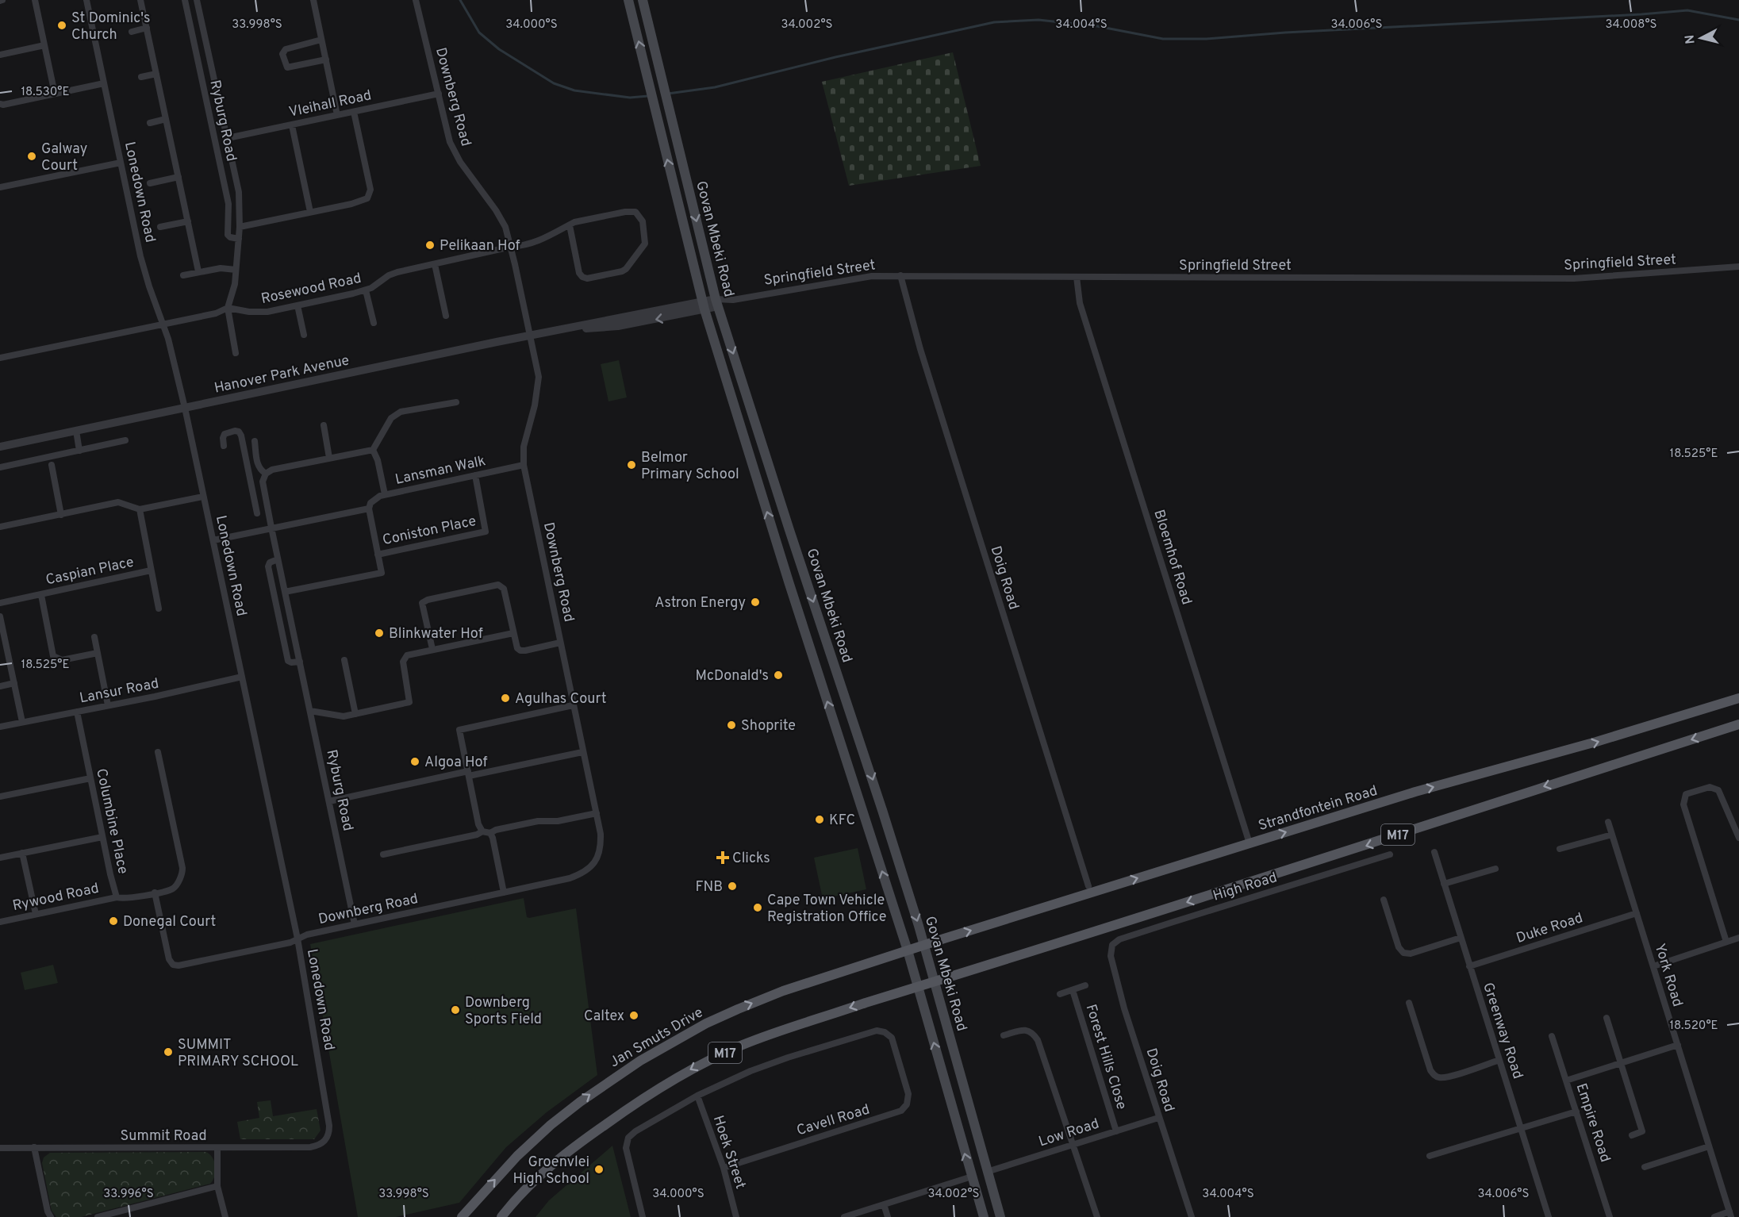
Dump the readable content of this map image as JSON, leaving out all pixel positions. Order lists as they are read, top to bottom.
{
  "streets": {
    "main road": [
      "Govan Mbeki Road",
      "Strandfontein Road",
      "M17",
      "Jan Smuts Drive"
    ],
    "street": [
      "Downberg Road",
      "Vleihall Road",
      "Ryburg Road",
      "Lonedown Road",
      "Springfield Street",
      "Rosewood Road",
      "Hanover Park Avenue",
      "Lansman Walk",
      "Coniston Place",
      "Bloemhof Road",
      "Caspian Place",
      "Doig Road",
      "Lansur Road",
      "Columbine Place",
      "High Road",
      "Rywood Road",
      "Duke Road",
      "York Road",
      "Greenway Road",
      "Forest Hills Close",
      "Cavell Road",
      "Empire Road",
      "Low Road",
      "Summit Road",
      "Hoek Street"
    ]
  },
  "crossings": [
    ["Downberg Road", "Vleihall Road"],
    ["Downberg Road", "Ryburg Road"],
    ["Downberg Road", "Lonedown Road"],
    ["Downberg Road", "Rosewood Road"],
    ["Downberg Road", "Hanover Park Avenue"],
    ["Downberg Road", "Lansman Walk"],
    ["Vleihall Road", "Ryburg Road"],
    ["Ryburg Road", "Rosewood Road"],
    ["Ryburg Road", "Coniston Place"],
    ["Lonedown Road", "Rosewood Road"],
    ["Lonedown Road", "Hanover Park Avenue"],
    ["Lonedown Road", "Lansur Road"],
    ["Lonedown Road", "Summit Road"],
    ["Govan Mbeki Road", "Springfield Street"],
    ["Govan Mbeki Road", "Hanover Park Avenue"],
    ["Govan Mbeki Road", "Strandfontein Road"],
    ["Govan Mbeki Road", "M17"],
    ["Govan Mbeki Road", "Jan Smuts Drive"],
    ["Govan Mbeki Road", "Low Road"],
    ["Springfield Street", "Hanover Park Avenue"],
    ["Springfield Street", "Bloemhof Road"],
    ["Springfield Street", "Doig Road"],
    ["Lansman Walk", "Coniston Place"],
    ["Bloemhof Road", "Strandfontein Road"],
    ["Doig Road", "High Road"],
    ["Doig Road", "Low Road"],
    ["Lansur Road", "Columbine Place"],
    ["Strandfontein Road", "Jan Smuts Drive"],
    ["Columbine Place", "Rywood Road"],
    ["Duke Road", "York Road"],
    ["Duke Road", "Greenway Road"],
    ["Forest Hills Close", "Low Road"],
    ["Cavell Road", "Hoek Street"]
  ],
  "places": {
    "other": [
      "St Dominic's Church",
      "Galway Court",
      "Pelikaan Hof",
      "Belmor Primary School",
      "Astron Energy",
      "Blinkwater Hof",
      "McDonald's",
      "Agulhas Court",
      "Shoprite",
      "Algoa Hof",
      "KFC",
      "FNB",
      "Cape Town Vehicle Registration Office",
      "Donegal Court",
      "Downberg Sports Field",
      "Caltex",
      "SUMMIT PRIMARY SCHOOL",
      "Groenvlei High School"
    ],
    "health": ["Clicks"]
  },
  "north": "left",
  "coordinates": [
    "33.998°S",
    "34.000°S",
    "34.002°S",
    "34.004°S",
    "34.006°S",
    "34.008°S",
    "18.530°E",
    "18.525°E",
    "18.520°E",
    "33.996°S"
  ]
}
